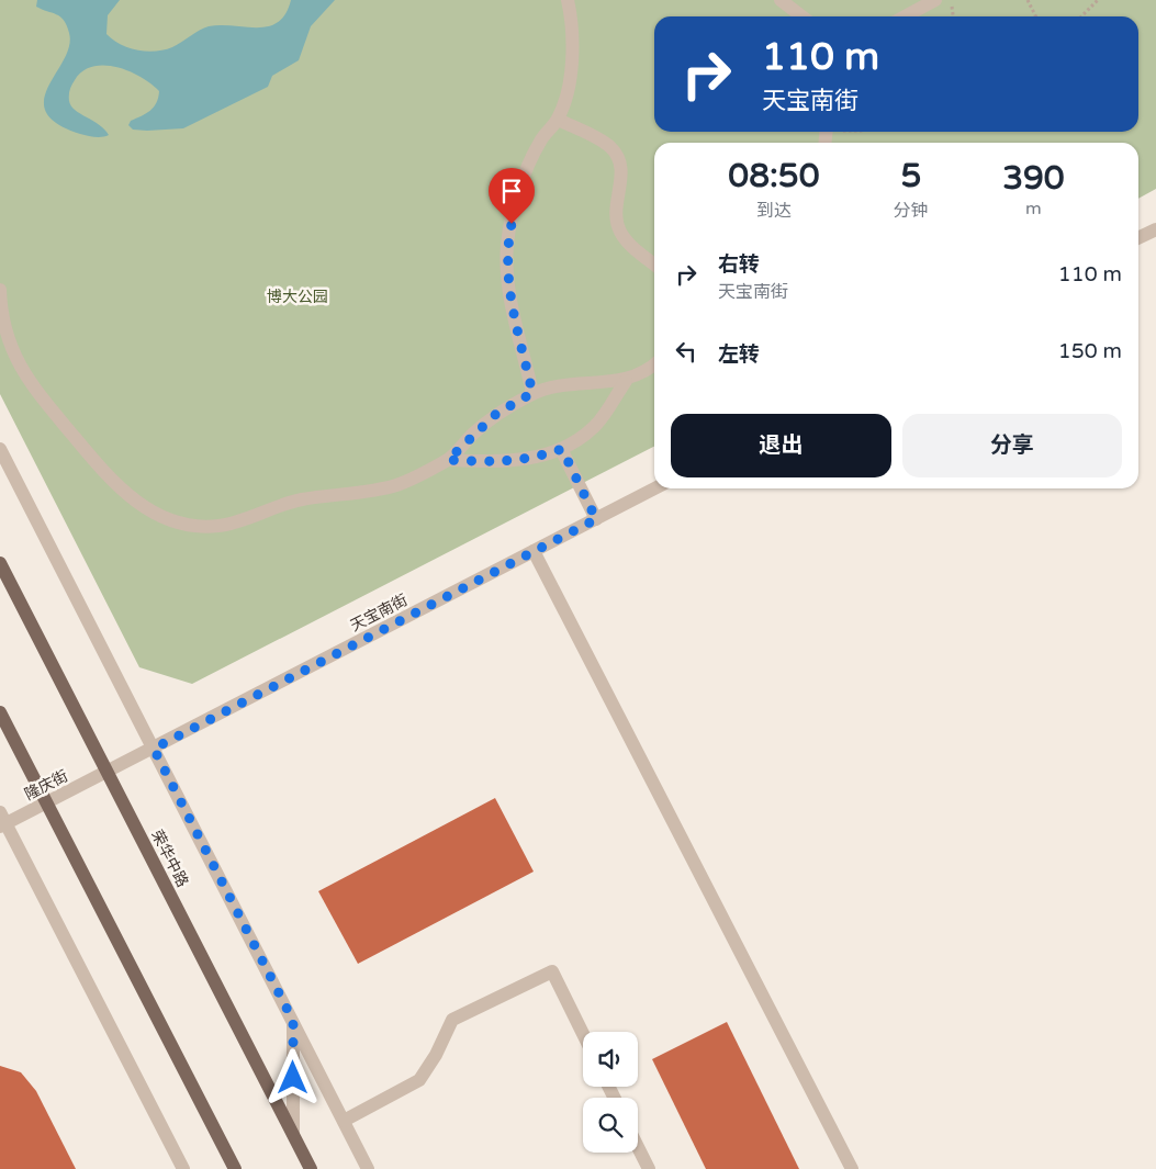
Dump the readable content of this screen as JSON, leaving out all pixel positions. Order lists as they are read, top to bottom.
{
  "streets": {
    "main road": ["荣华中路"],
    "street": ["天宝南街", "隆庆街"]
  },
  "crossings": [
    ["天宝南街", "隆庆街"],
    ["天宝南街", "荣华中路"],
    ["隆庆街", "荣华中路"]
  ],
  "parks": ["博大公园"],
  "page": {
    "turn": ["110 m", "天宝南街"],
    "eta": [
      "08:50",
      "到达",
      "5",
      "分钟",
      "390",
      "m"
    ],
    "list": [
      {
        "name": "右转",
        "note": "天宝南街",
        "value": "110 m"
      },
      {
        "name": "左转",
        "value": "150 m"
      }
    ],
    "buttons": ["退出", "分享"]
  }
}
